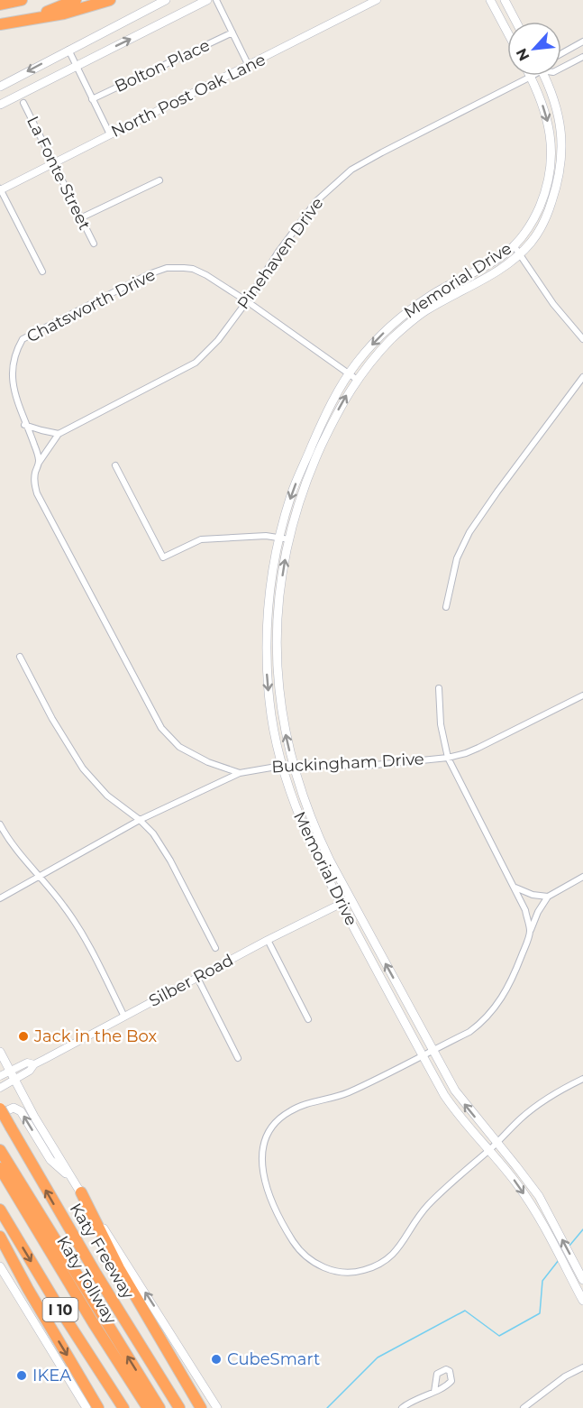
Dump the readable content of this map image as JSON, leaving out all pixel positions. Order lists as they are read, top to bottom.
{
  "streets": {
    "highway": ["Katy Freeway", "Katy Tollway", "I 10"],
    "main road": ["Memorial Drive"],
    "street": [
      "Bolton Place",
      "North Post Oak Lane",
      "La Fonte Street",
      "Pinehaven Drive",
      "Chatsworth Drive",
      "Buckingham Drive",
      "Silber Road"
    ]
  },
  "crossings": [
    ["North Post Oak Lane", "La Fonte Street"],
    ["Pinehaven Drive", "Memorial Drive"],
    ["Pinehaven Drive", "Chatsworth Drive"],
    ["Memorial Drive", "Chatsworth Drive"],
    ["Memorial Drive", "Buckingham Drive"],
    ["Memorial Drive", "Silber Road"],
    ["Chatsworth Drive", "Buckingham Drive"]
  ],
  "places": ["Jack in the Box", "CubeSmart", "IKEA"],
  "north": "bottom left"
}
